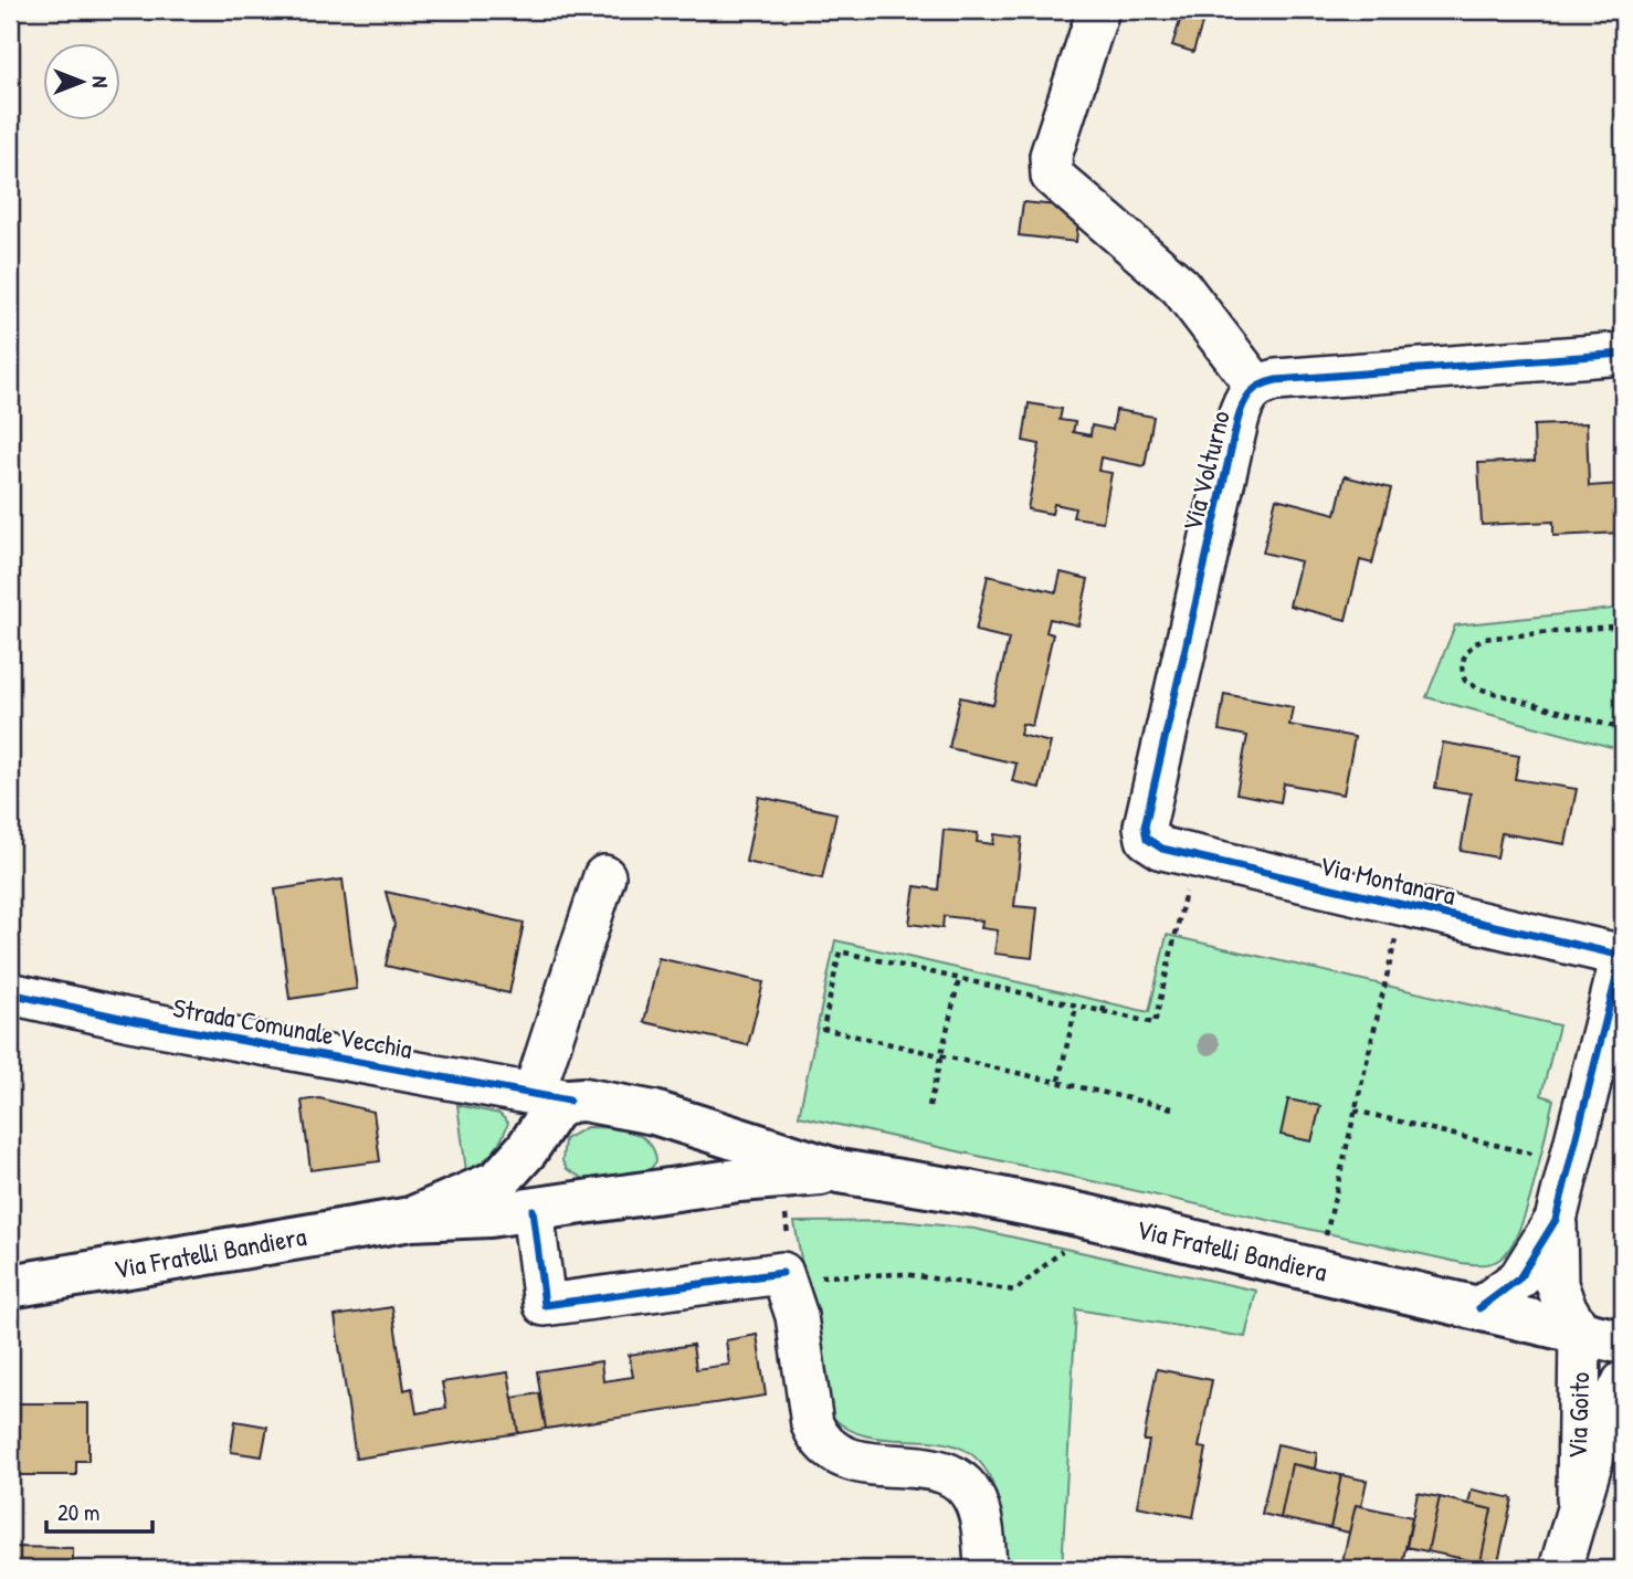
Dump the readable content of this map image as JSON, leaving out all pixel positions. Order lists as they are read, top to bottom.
{
  "streets": {
    "main road": ["Via Fratelli Bandiera"],
    "street": [
      "Via Volturno",
      "Via Montanara",
      "Strada Comunale Vecchia",
      "Via Goito"
    ]
  },
  "crossings": [
    ["Via Volturno", "Via Montanara"],
    ["Via Montanara", "Via Fratelli Bandiera"],
    ["Via Montanara", "Via Goito"],
    ["Strada Comunale Vecchia", "Via Fratelli Bandiera"],
    ["Via Fratelli Bandiera", "Via Goito"]
  ],
  "scale_bar": "20 m",
  "north": "right"
}
